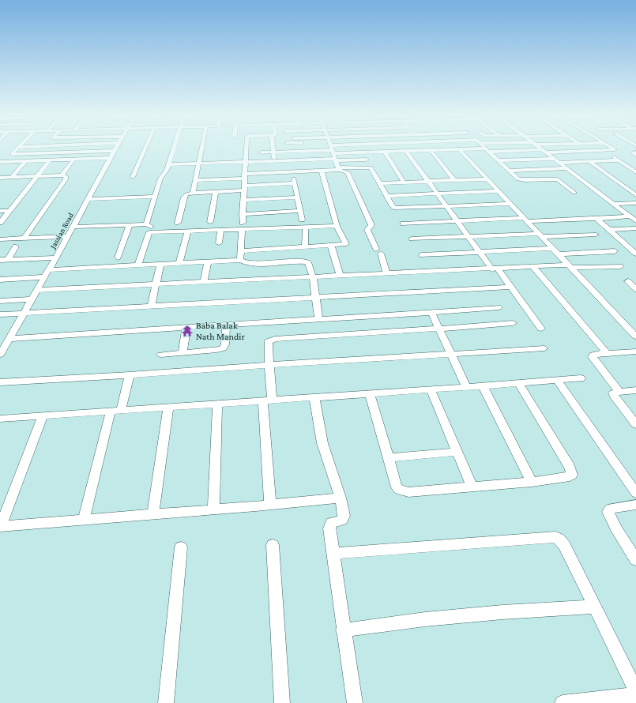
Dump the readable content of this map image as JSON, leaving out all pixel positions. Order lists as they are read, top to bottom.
{
  "streets": {
    "street": ["Jassian Road"]
  },
  "places": {
    "temple": ["Baba Balak Nath Mandir"]
  }
}
